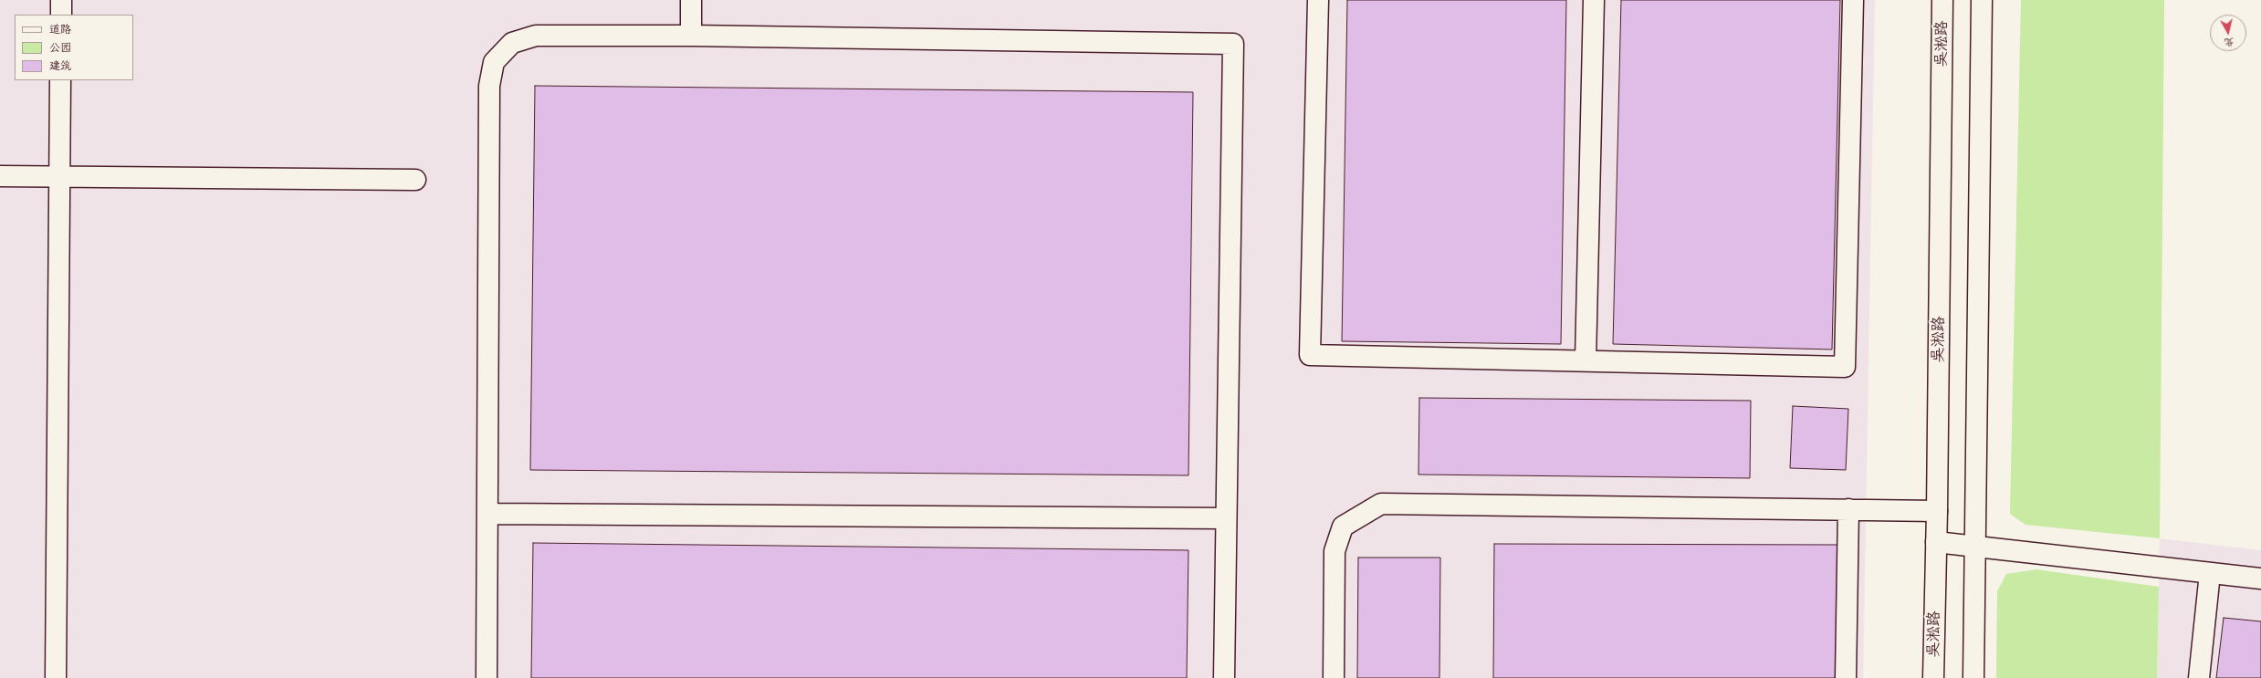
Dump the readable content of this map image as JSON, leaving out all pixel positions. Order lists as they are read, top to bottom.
{
  "streets": {
    "main road": ["吴淞路"]
  },
  "legend": ["道路", "公园", "建筑"],
  "north": "bottom"
}
